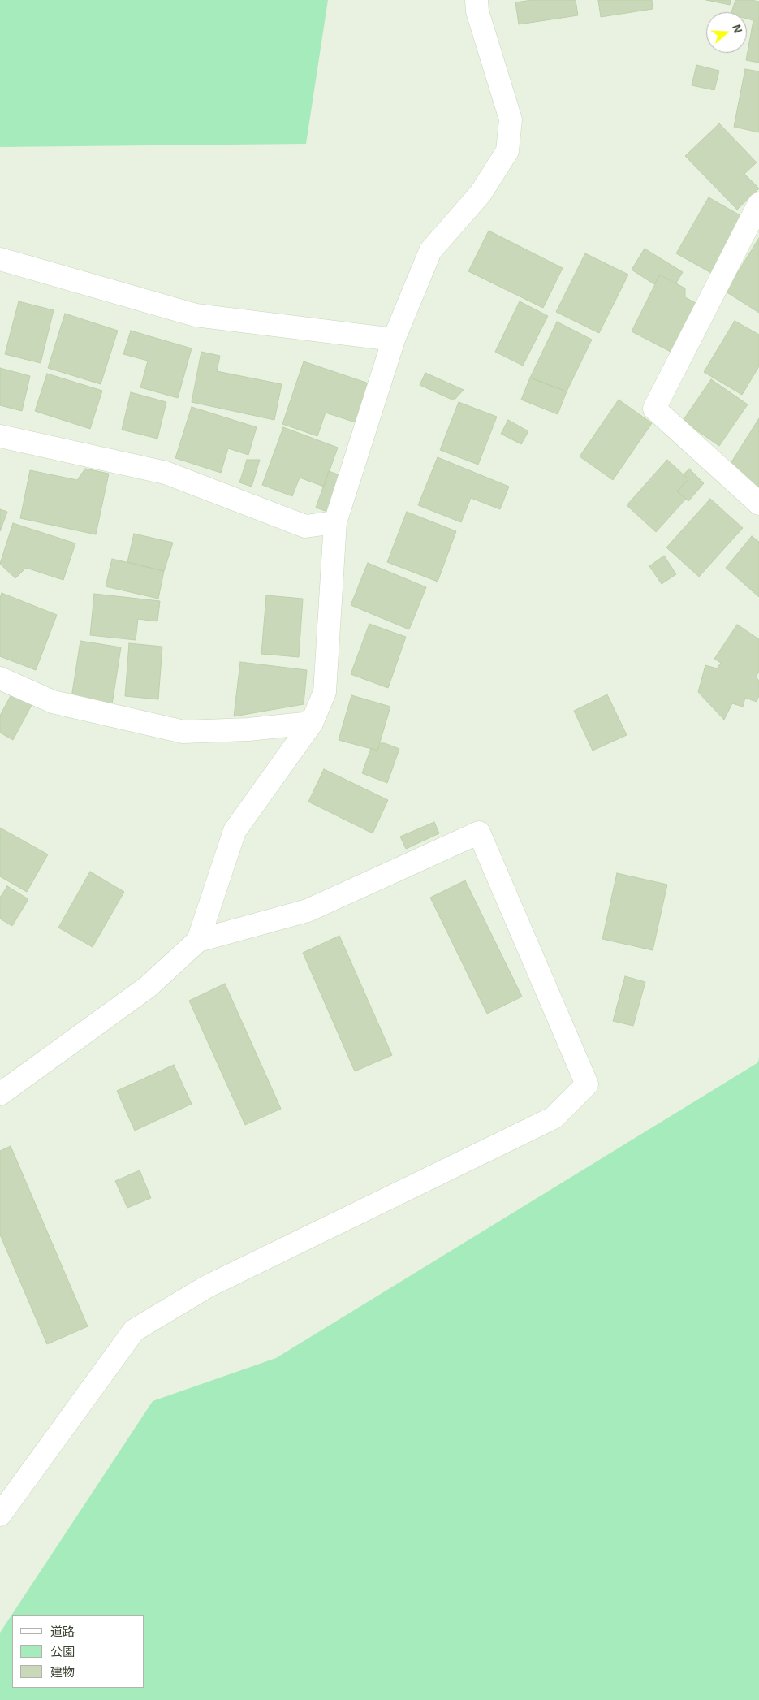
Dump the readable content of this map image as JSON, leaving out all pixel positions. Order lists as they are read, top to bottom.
{
  "legend": ["道路", "公園", "建物"],
  "north": "right"
}
